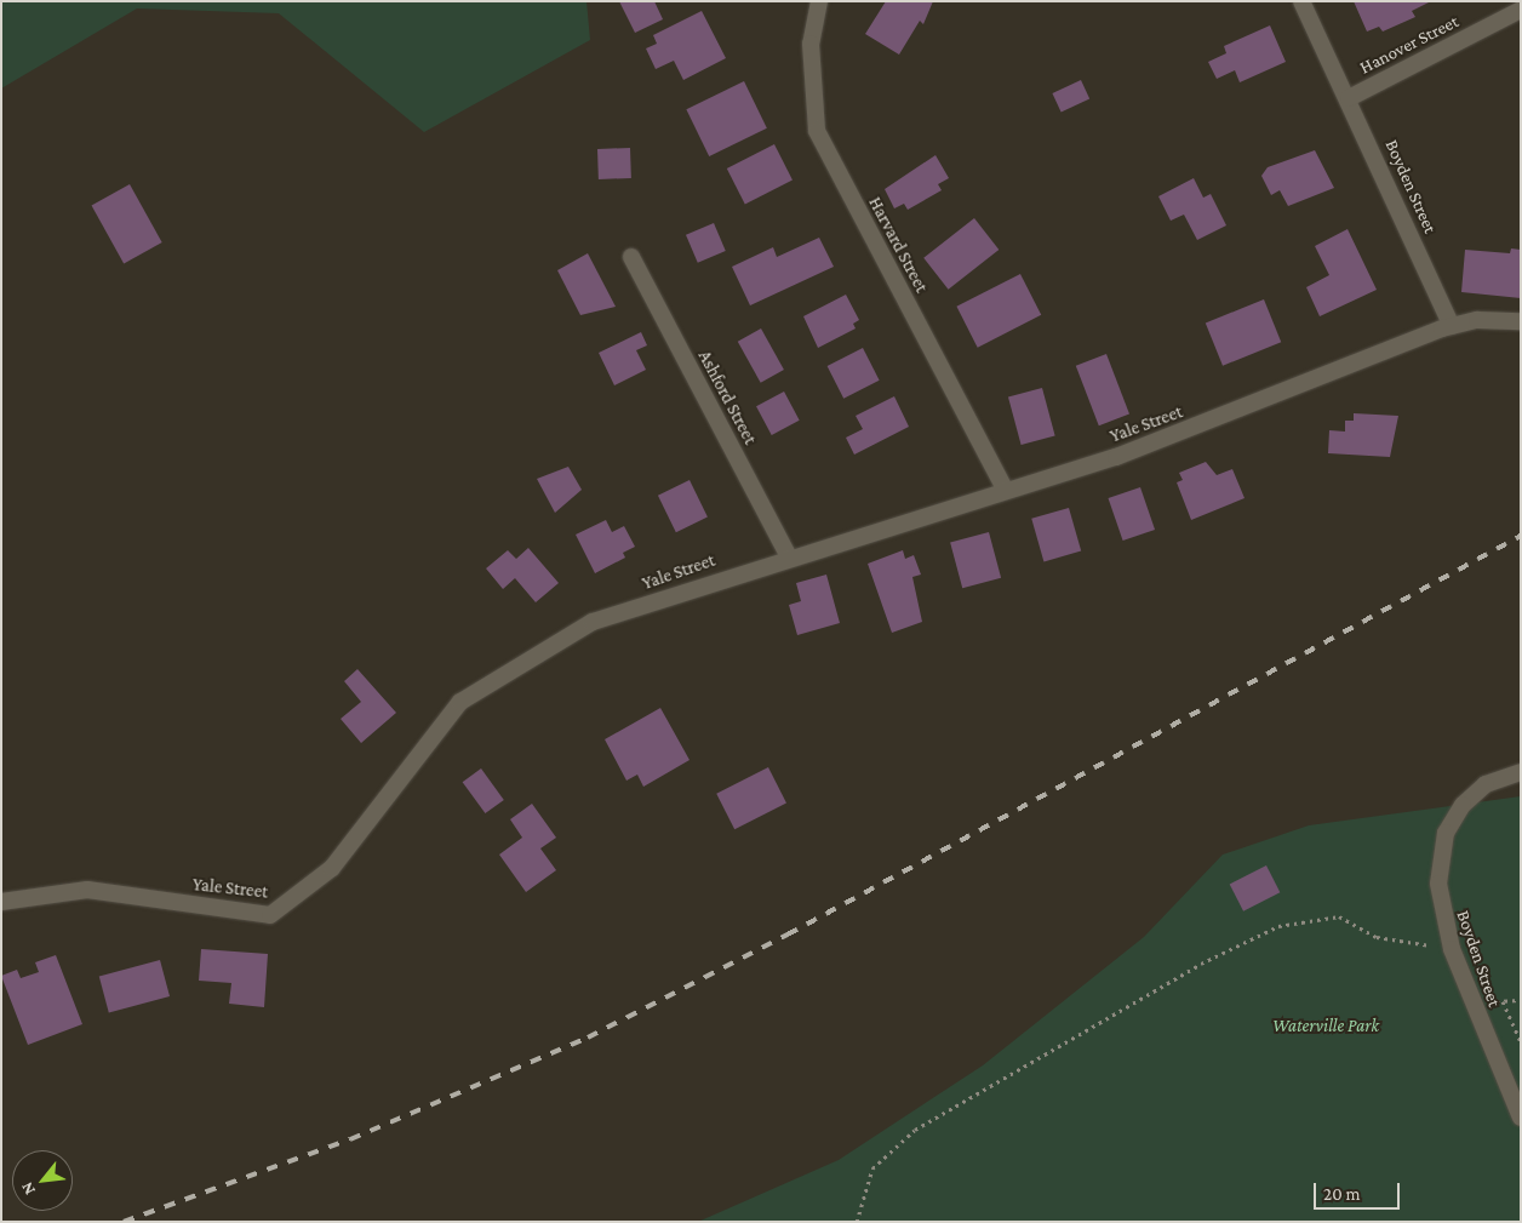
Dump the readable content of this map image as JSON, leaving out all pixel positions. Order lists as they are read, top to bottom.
{
  "streets": {
    "street": [
      "Hanover Street",
      "Boyden Street",
      "Harvard Street",
      "Ashford Street",
      "Yale Street"
    ]
  },
  "crossings": [
    ["Hanover Street", "Boyden Street"],
    ["Boyden Street", "Yale Street"],
    ["Harvard Street", "Yale Street"],
    ["Ashford Street", "Yale Street"]
  ],
  "parks": ["Waterville Park"],
  "scale_bar": "20 m",
  "north": "bottom left"
}
